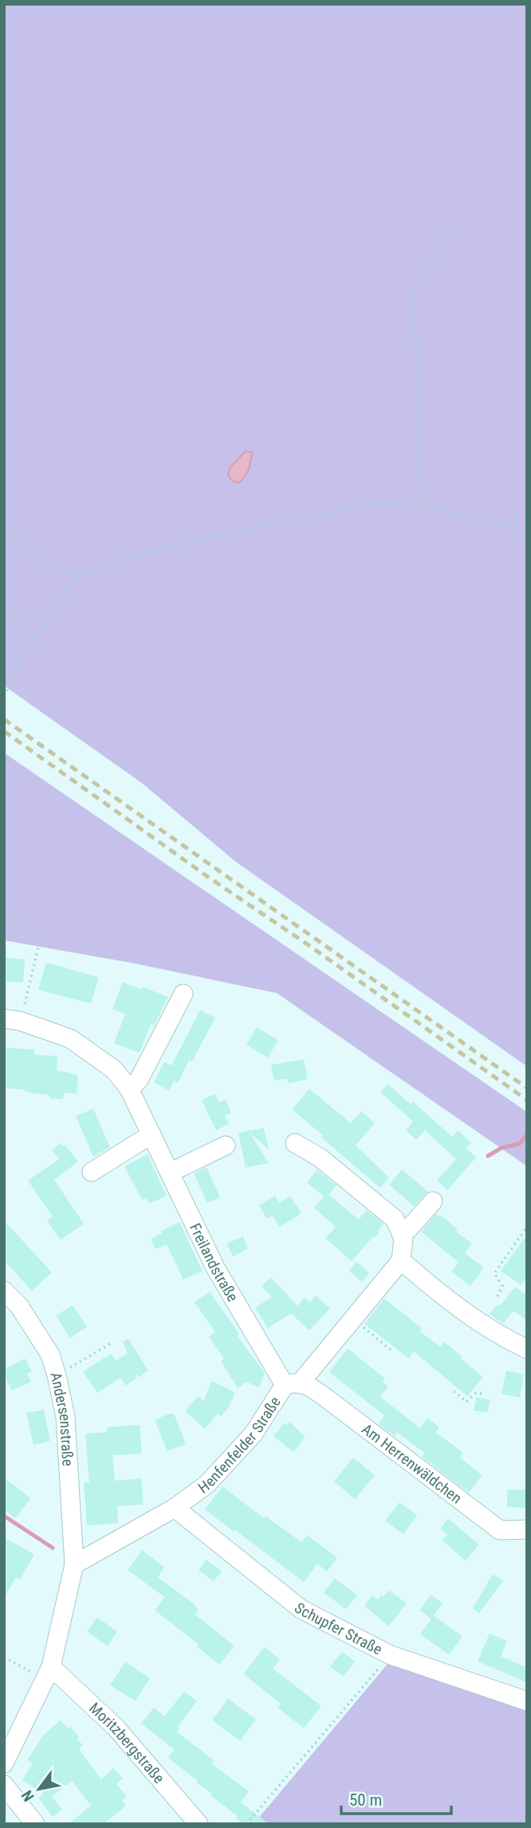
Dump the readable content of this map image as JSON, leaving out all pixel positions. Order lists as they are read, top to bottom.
{
  "streets": {
    "street": [
      "Freilandstraße",
      "Andersenstraße",
      "Henfenfelder Straße",
      "Am Herrenwäldchen",
      "Schupfer Straße",
      "Moritzbergstraße"
    ]
  },
  "crossings": [
    ["Freilandstraße", "Henfenfelder Straße"],
    ["Freilandstraße", "Am Herrenwäldchen"],
    ["Andersenstraße", "Henfenfelder Straße"],
    ["Henfenfelder Straße", "Am Herrenwäldchen"],
    ["Henfenfelder Straße", "Schupfer Straße"]
  ],
  "scale_bar": "50 m",
  "north": "bottom left"
}
